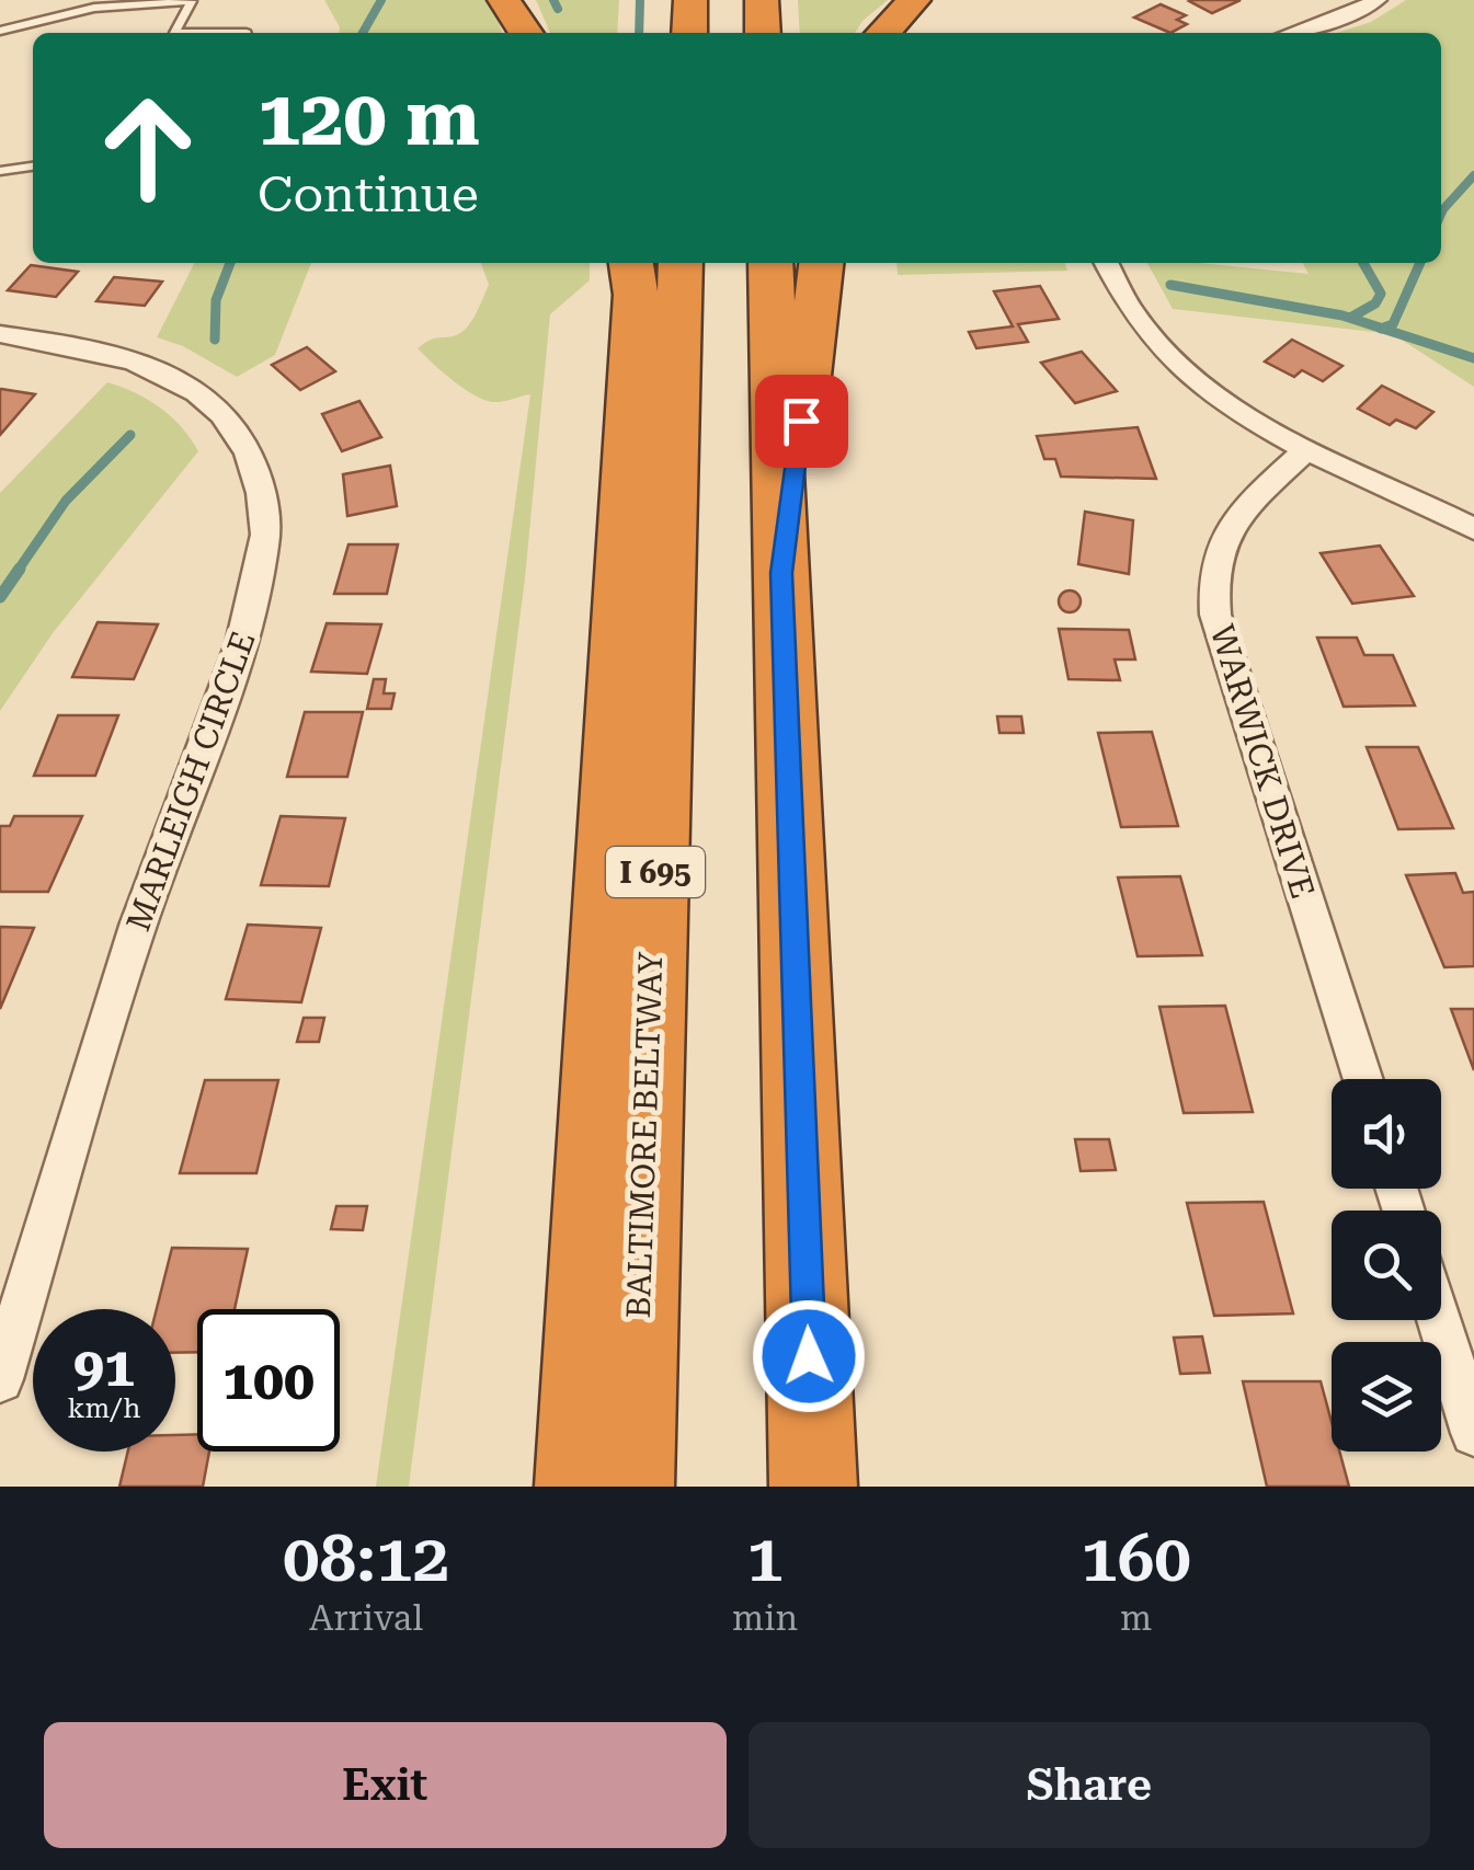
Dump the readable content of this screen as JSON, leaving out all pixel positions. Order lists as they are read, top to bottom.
{
  "streets": {
    "highway": ["I 695", "BALTIMORE BELTWAY"],
    "street": ["WARWICK DRIVE", "MARLEIGH CIRCLE"]
  },
  "page": {
    "turn": ["120 m", "Continue"],
    "speed": "91 km/h",
    "limit": "100",
    "eta": [
      "08:12",
      "Arrival",
      "1",
      "min",
      "160",
      "m"
    ],
    "buttons": ["Exit", "Share"]
  }
}
